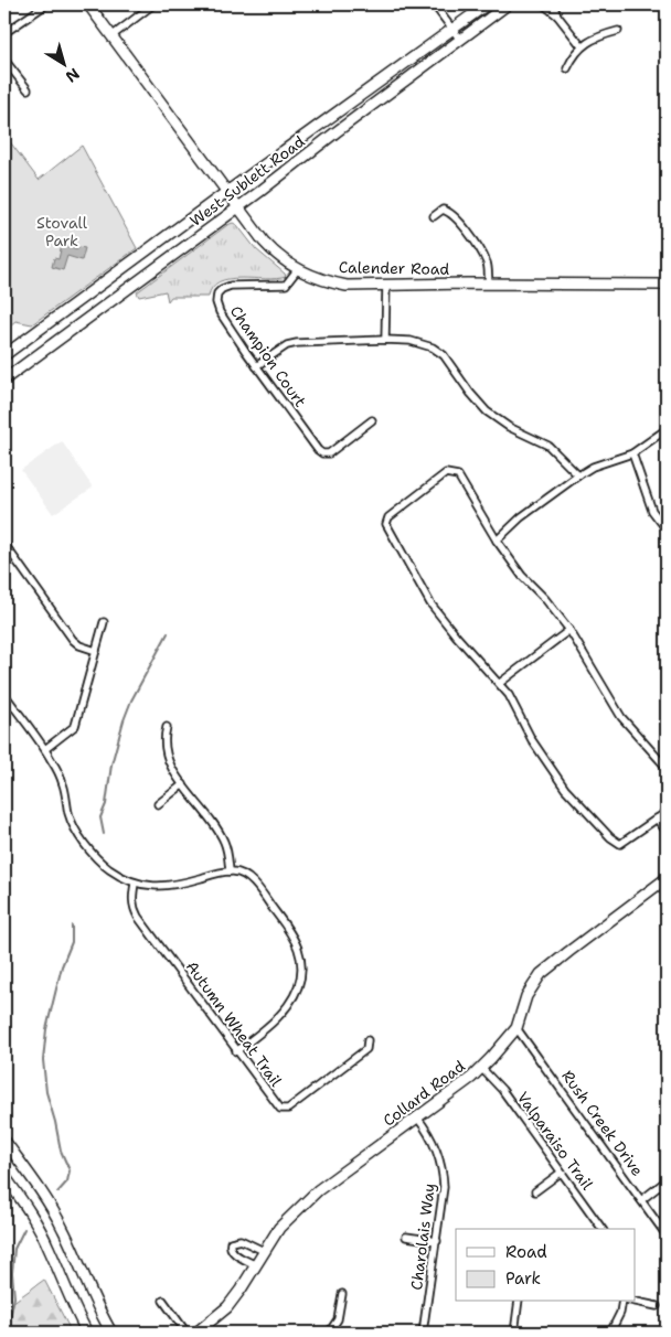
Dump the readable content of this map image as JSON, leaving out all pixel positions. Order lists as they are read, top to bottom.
{
  "streets": {
    "main road": ["West Sublett Road", "Calender Road", "Collard Road"],
    "street": [
      "Champion Court",
      "Autumn Wheat Trail",
      "Rush Creek Drive",
      "Valparaiso Trail",
      "Charolais Way"
    ]
  },
  "crossings": [
    ["West Sublett Road", "Calender Road"],
    ["Calender Road", "Champion Court"],
    ["Collard Road", "Rush Creek Drive"],
    ["Collard Road", "Valparaiso Trail"],
    ["Collard Road", "Charolais Way"]
  ],
  "parks": ["Stovall Park"],
  "legend": ["Road", "Park"],
  "north": "bottom right"
}
